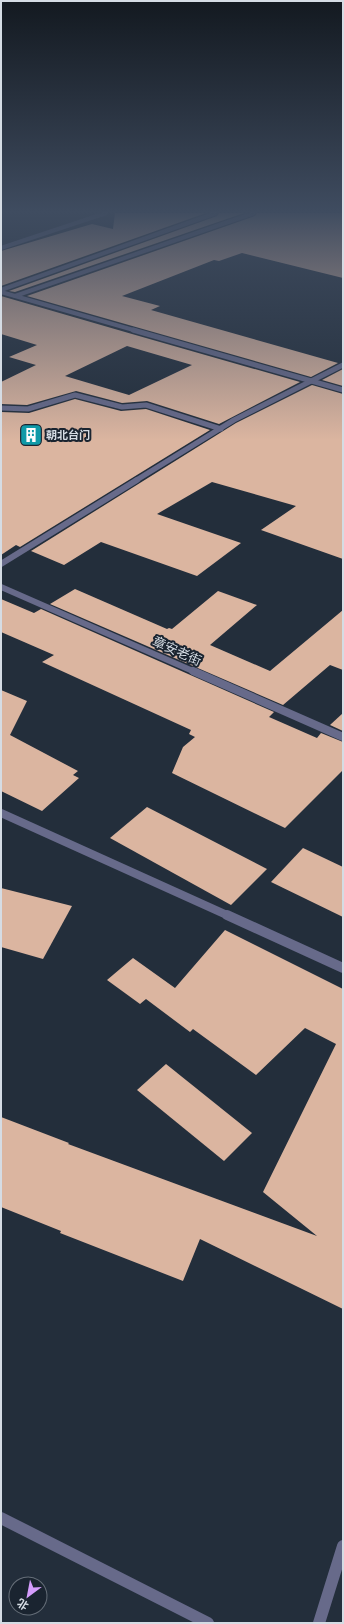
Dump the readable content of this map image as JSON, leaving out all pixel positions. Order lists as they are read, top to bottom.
{
  "streets": {
    "street": ["章安老街"]
  },
  "places": {
    "building": ["朝北台门"]
  },
  "north": "bottom left"
}
